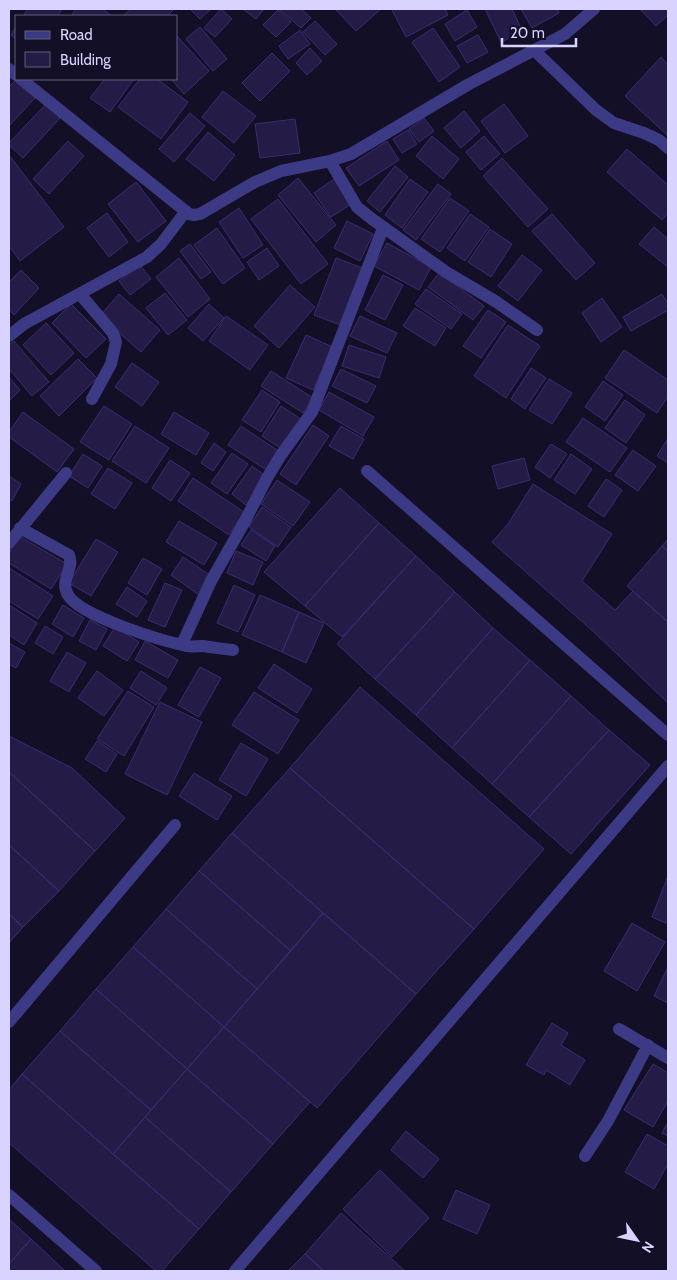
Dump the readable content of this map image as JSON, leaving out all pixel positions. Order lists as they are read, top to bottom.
{
  "legend": ["Road", "Building"],
  "scale_bar": "20 m",
  "north": "bottom right"
}
